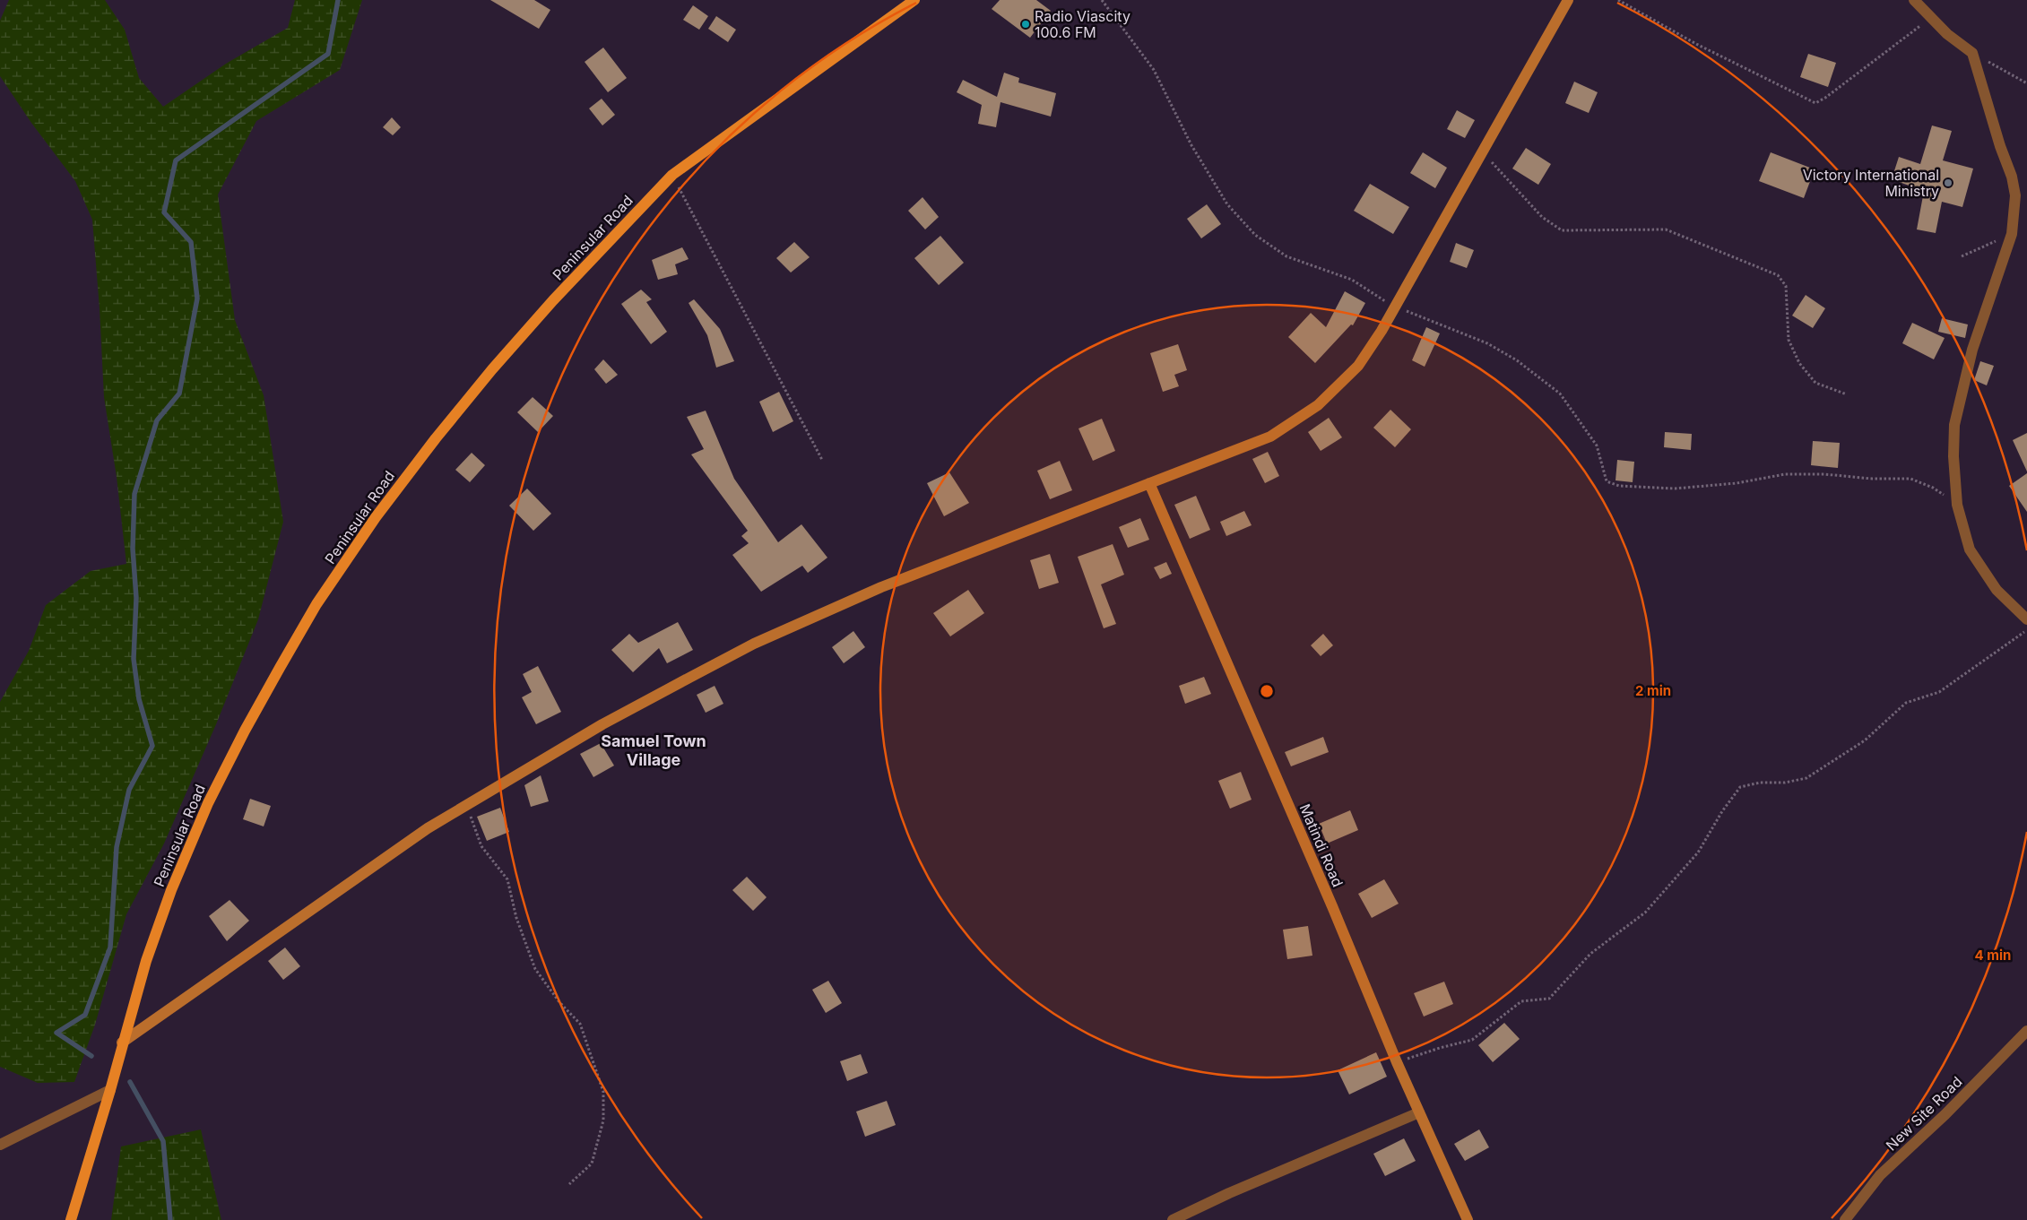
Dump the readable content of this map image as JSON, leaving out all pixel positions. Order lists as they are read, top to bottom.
{
  "streets": {
    "main road": ["Peninsular Road"],
    "street": ["Matindi Road", "New Site Road"]
  },
  "districts": ["Samuel Town Village"],
  "places": ["Radio Viascity 100.6 FM", "Victory International Ministry"],
  "rings": ["2 min", "4 min"]
}
